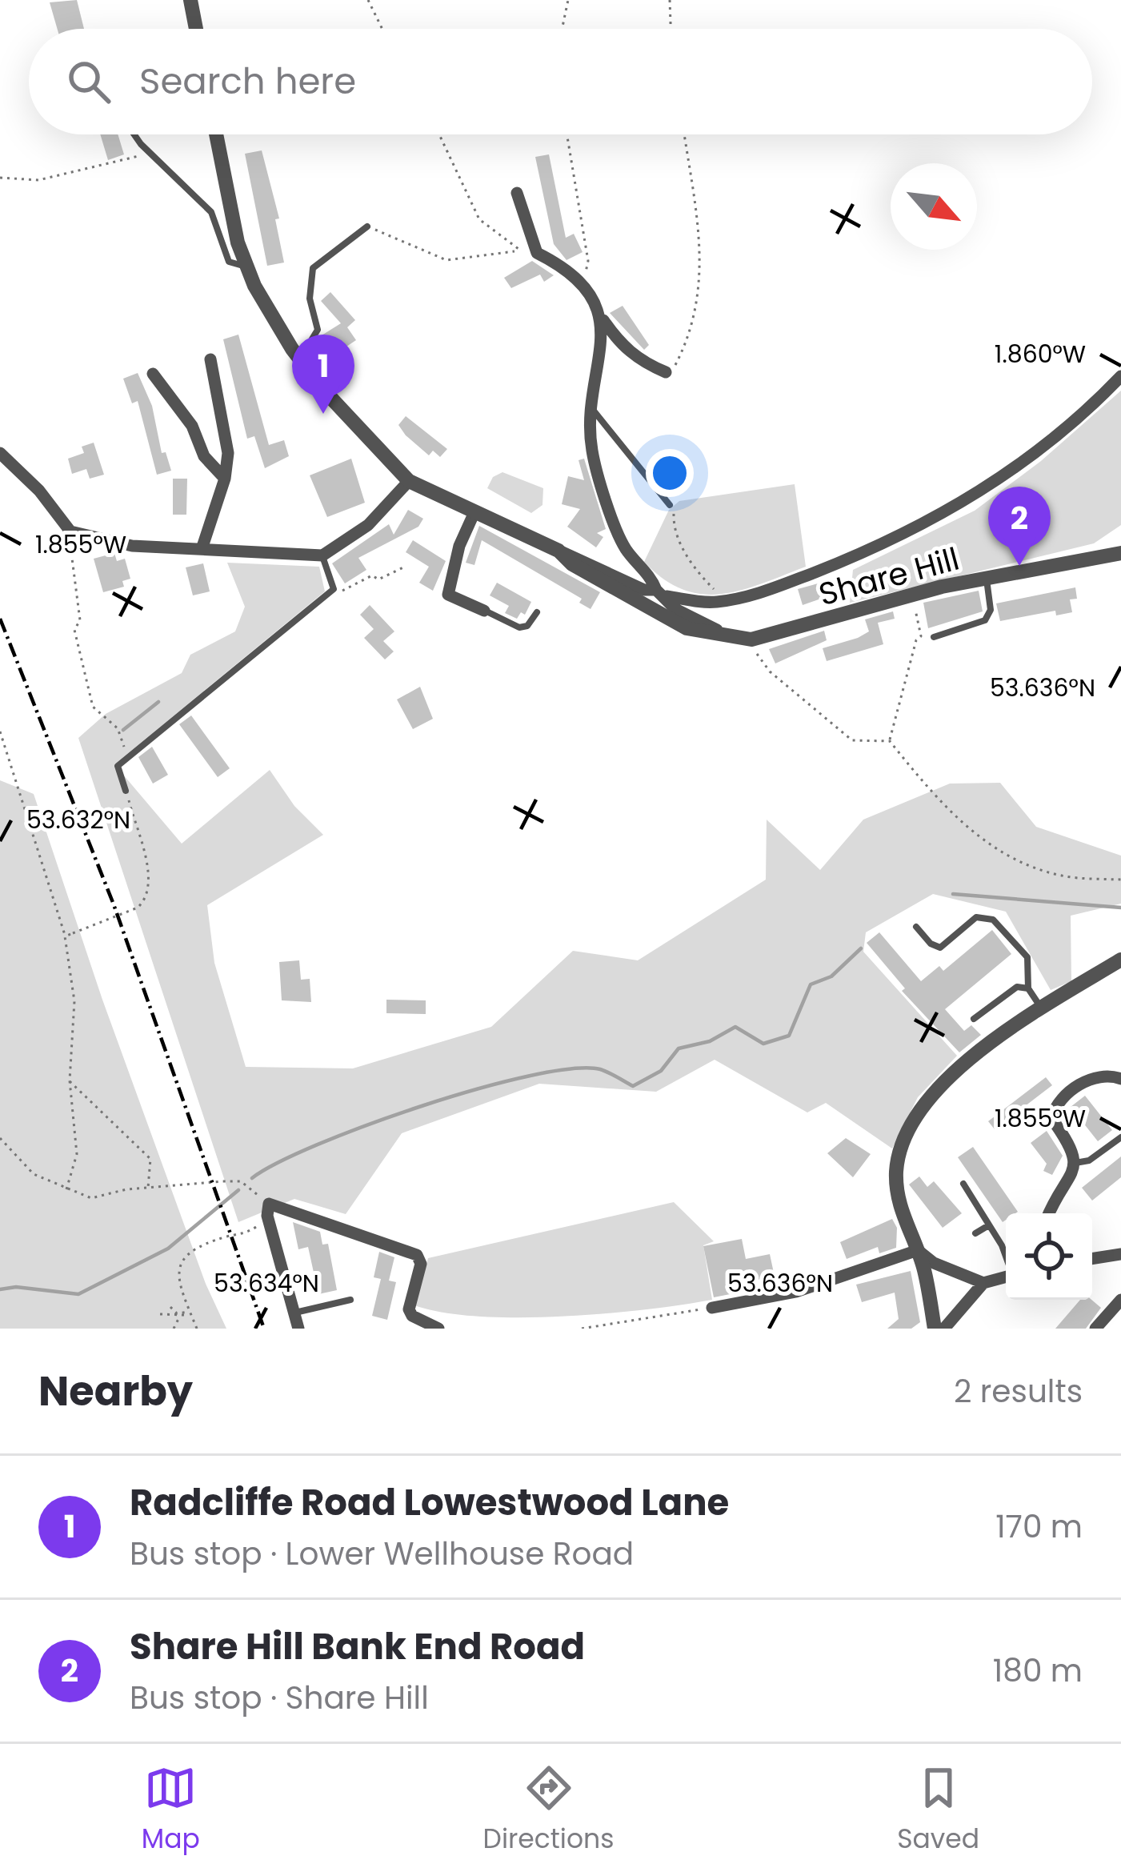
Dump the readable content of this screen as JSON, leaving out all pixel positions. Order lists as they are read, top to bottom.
{
  "streets": {
    "street": ["Share Hill"]
  },
  "north": "bottom right",
  "page": {
    "search": "Search here",
    "pins": ["1", "2"],
    "heading": ["Nearby", "2 results"],
    "list": [
      {
        "mark": "1",
        "name": "Radcliffe Road Lowestwood Lane",
        "note": "Bus stop · Lower Wellhouse Road",
        "value": "170 m"
      },
      {
        "mark": "2",
        "name": "Share Hill Bank End Road",
        "note": "Bus stop · Share Hill",
        "value": "180 m"
      }
    ],
    "nav": ["Map", "Directions", "Saved"]
  },
  "coordinates": [
    "1.860°W",
    "1.855°W",
    "53.636°N",
    "53.632°N",
    "53.634°N"
  ]
}
